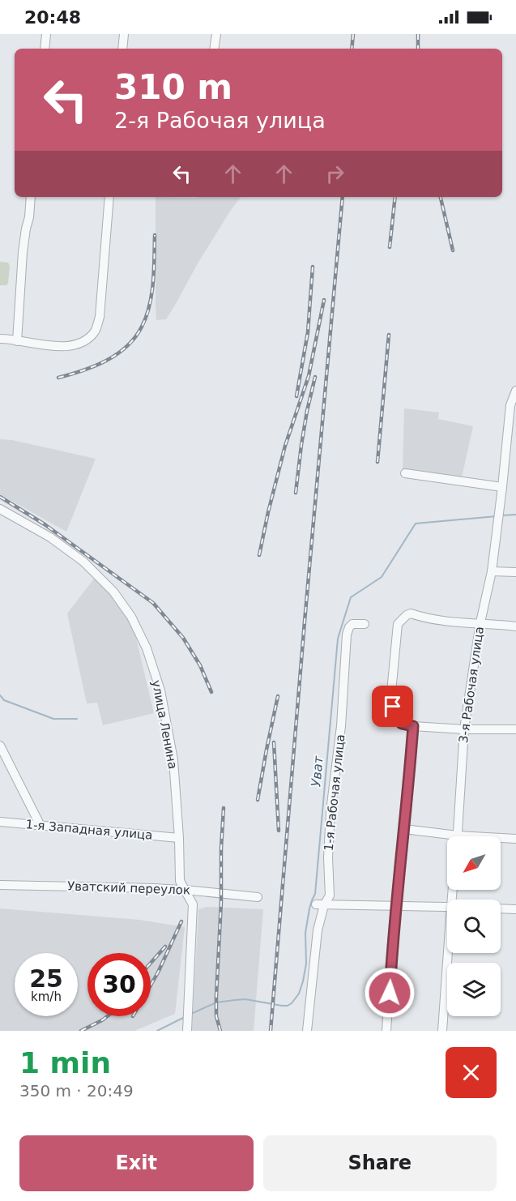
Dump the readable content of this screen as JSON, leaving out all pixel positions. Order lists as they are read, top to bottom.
{
  "streets": {
    "street": [
      "3-я Рабочая улица",
      "улица Ленина",
      "1-я Рабочая улица",
      "1-я Западная улица",
      "Уватский переулок"
    ]
  },
  "crossings": [
    ["улица Ленина", "1-я Западная улица"],
    ["улица Ленина", "Уватский переулок"]
  ],
  "water": ["Уват"],
  "north": "bottom left",
  "page": {
    "status": "20:48",
    "turn": ["310 m", "2-я Рабочая улица"],
    "speed": "25 km/h",
    "limit": "30",
    "heading": ["1 min", "350 m · 20:49"],
    "buttons": ["Exit", "Share"]
  }
}
